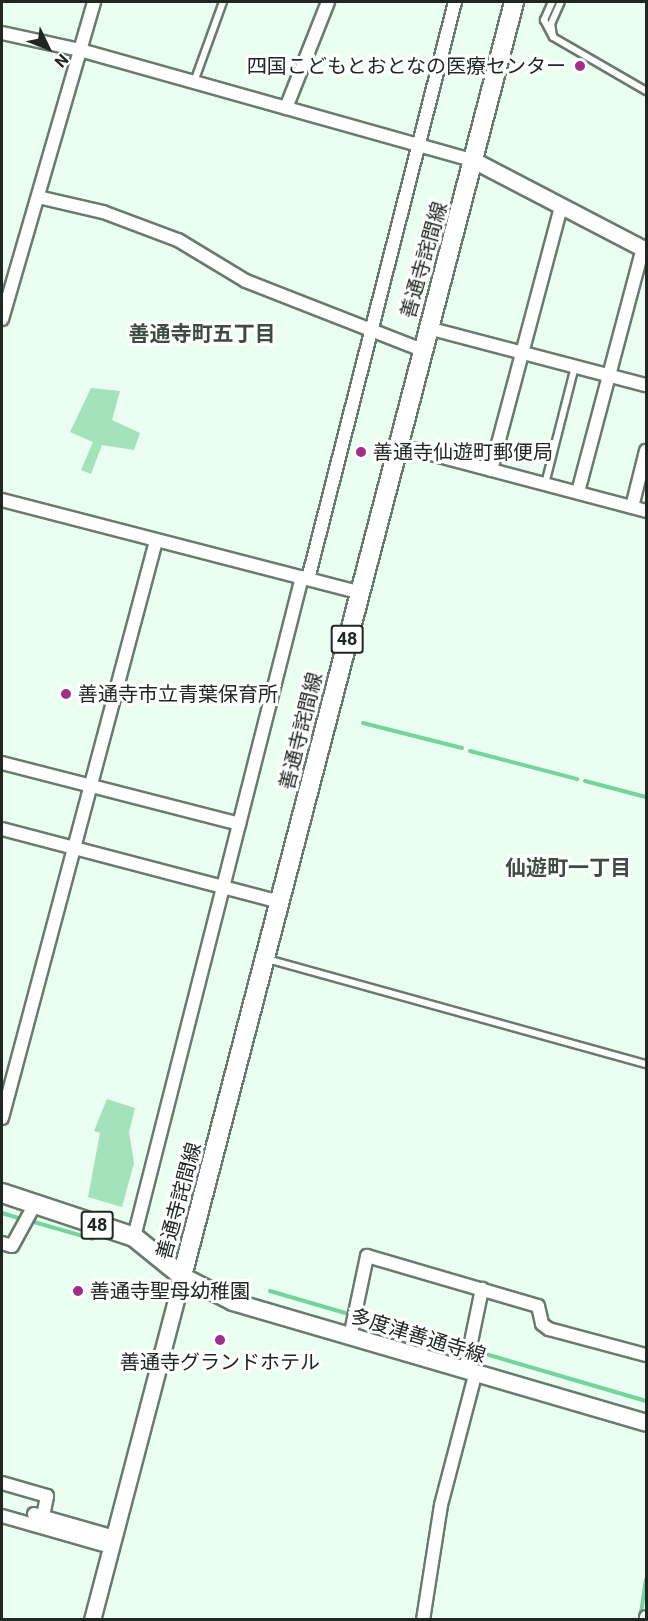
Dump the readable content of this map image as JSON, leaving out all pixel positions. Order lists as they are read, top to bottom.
{
  "streets": {
    "main road": ["善通寺詫間線", "48", "多度津善通寺線"]
  },
  "crossings": [
    ["善通寺詫間線", "多度津善通寺線"]
  ],
  "districts": ["善通寺町五丁目", "仙遊町一丁目"],
  "places": [
    "四国こどもとおとなの医療センター",
    "善通寺仙遊町郵便局",
    "善通寺市立青葉保育所",
    "善通寺聖母幼稚園",
    "善通寺グランドホテル"
  ],
  "north": "bottom right"
}
